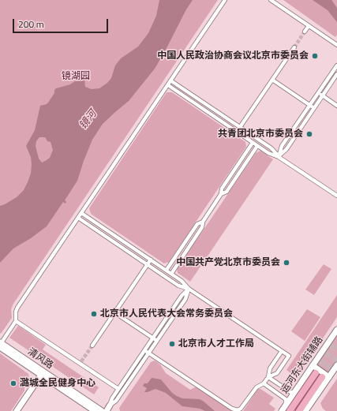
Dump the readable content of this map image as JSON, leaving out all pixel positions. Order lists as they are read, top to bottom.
{
  "streets": {
    "street": ["清风路", "运河东大街辅路"]
  },
  "water": ["镜河"],
  "parks": ["镜湖园"],
  "places": [
    "中国人民政治协商会议北京市委员会",
    "共青团北京市委员会",
    "中国共产党北京市委员会",
    "北京市人民代表大会常务委员会",
    "北京市人才工作局",
    "潞城全民健身中心"
  ],
  "scale_bar": "200 m"
}
